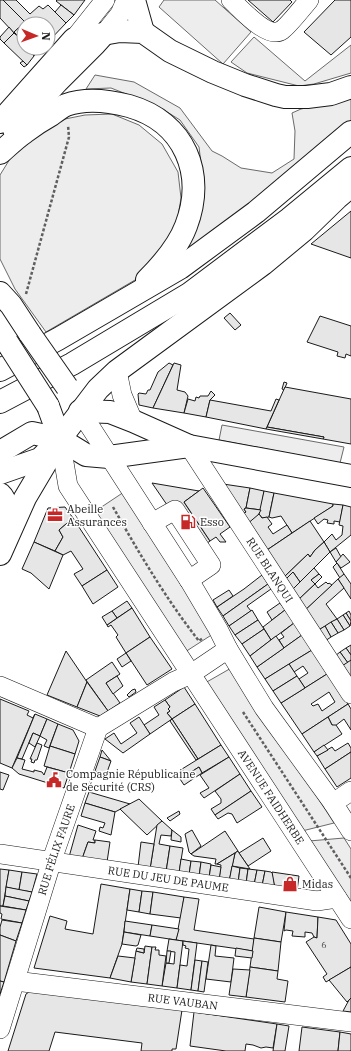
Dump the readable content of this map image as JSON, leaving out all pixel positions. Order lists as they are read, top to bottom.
{
  "streets": {
    "street": [
      "RUE BLANQUI",
      "AVENUE FAIDHERBE",
      "RUE FÉLIX FAURE",
      "RUE DU JEU DE PAUME",
      "RUE VAUBAN"
    ]
  },
  "crossings": [
    ["AVENUE FAIDHERBE", "RUE DU JEU DE PAUME"],
    ["RUE FÉLIX FAURE", "RUE DU JEU DE PAUME"],
    ["RUE FÉLIX FAURE", "RUE VAUBAN"]
  ],
  "places": {
    "office": ["Abeille Assurances"],
    "fuel station": ["Esso"],
    "public building": ["Compagnie Républicaine de Sécurité (CRS)"],
    "shop": ["Midas"]
  },
  "house_numbers": ["6"],
  "north": "right"
}
